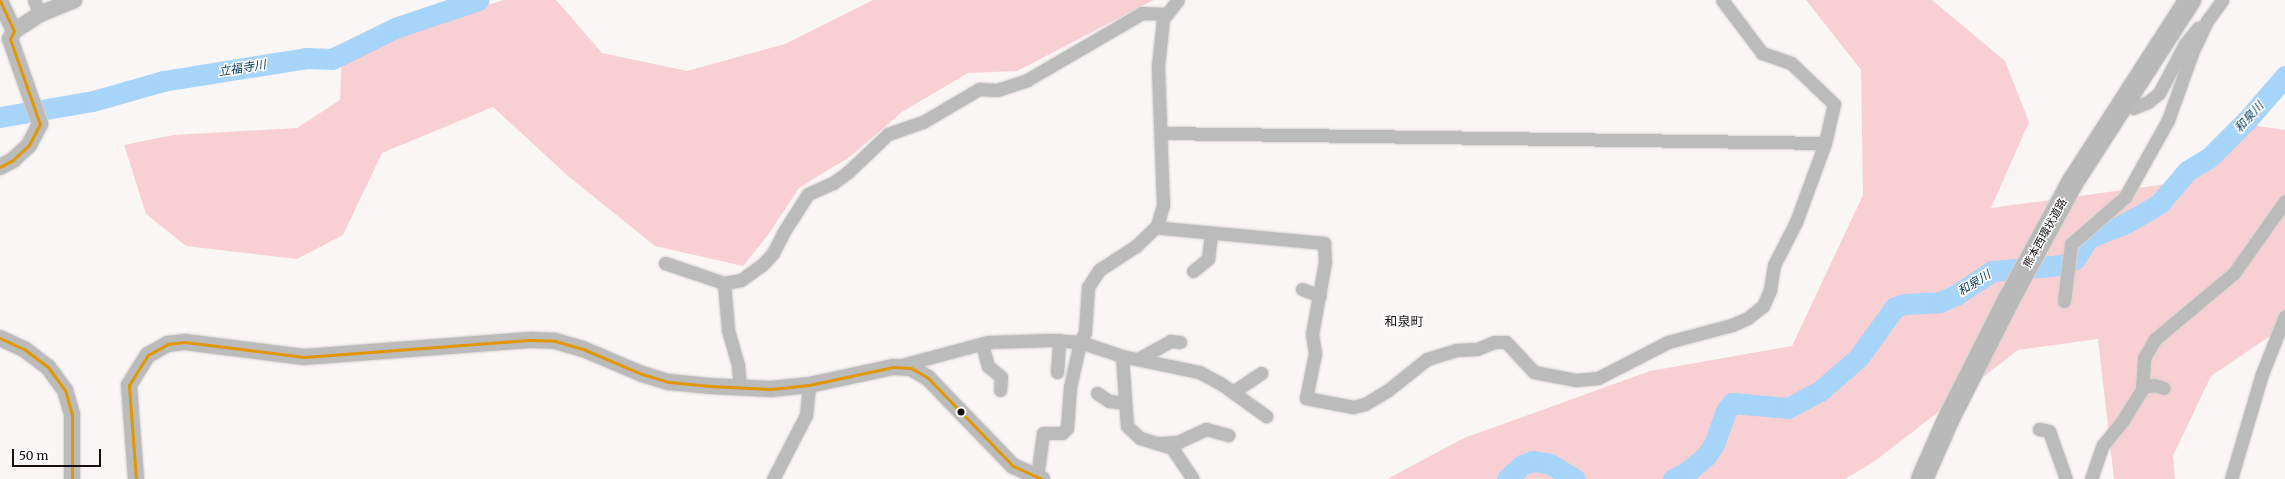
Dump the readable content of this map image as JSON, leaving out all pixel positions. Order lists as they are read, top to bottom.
{
  "streets": {
    "highway": ["熊本西環状道路"]
  },
  "districts": ["和泉町"],
  "water": ["立福寺川", "和泉川"],
  "scale_bar": "50 m"
}
